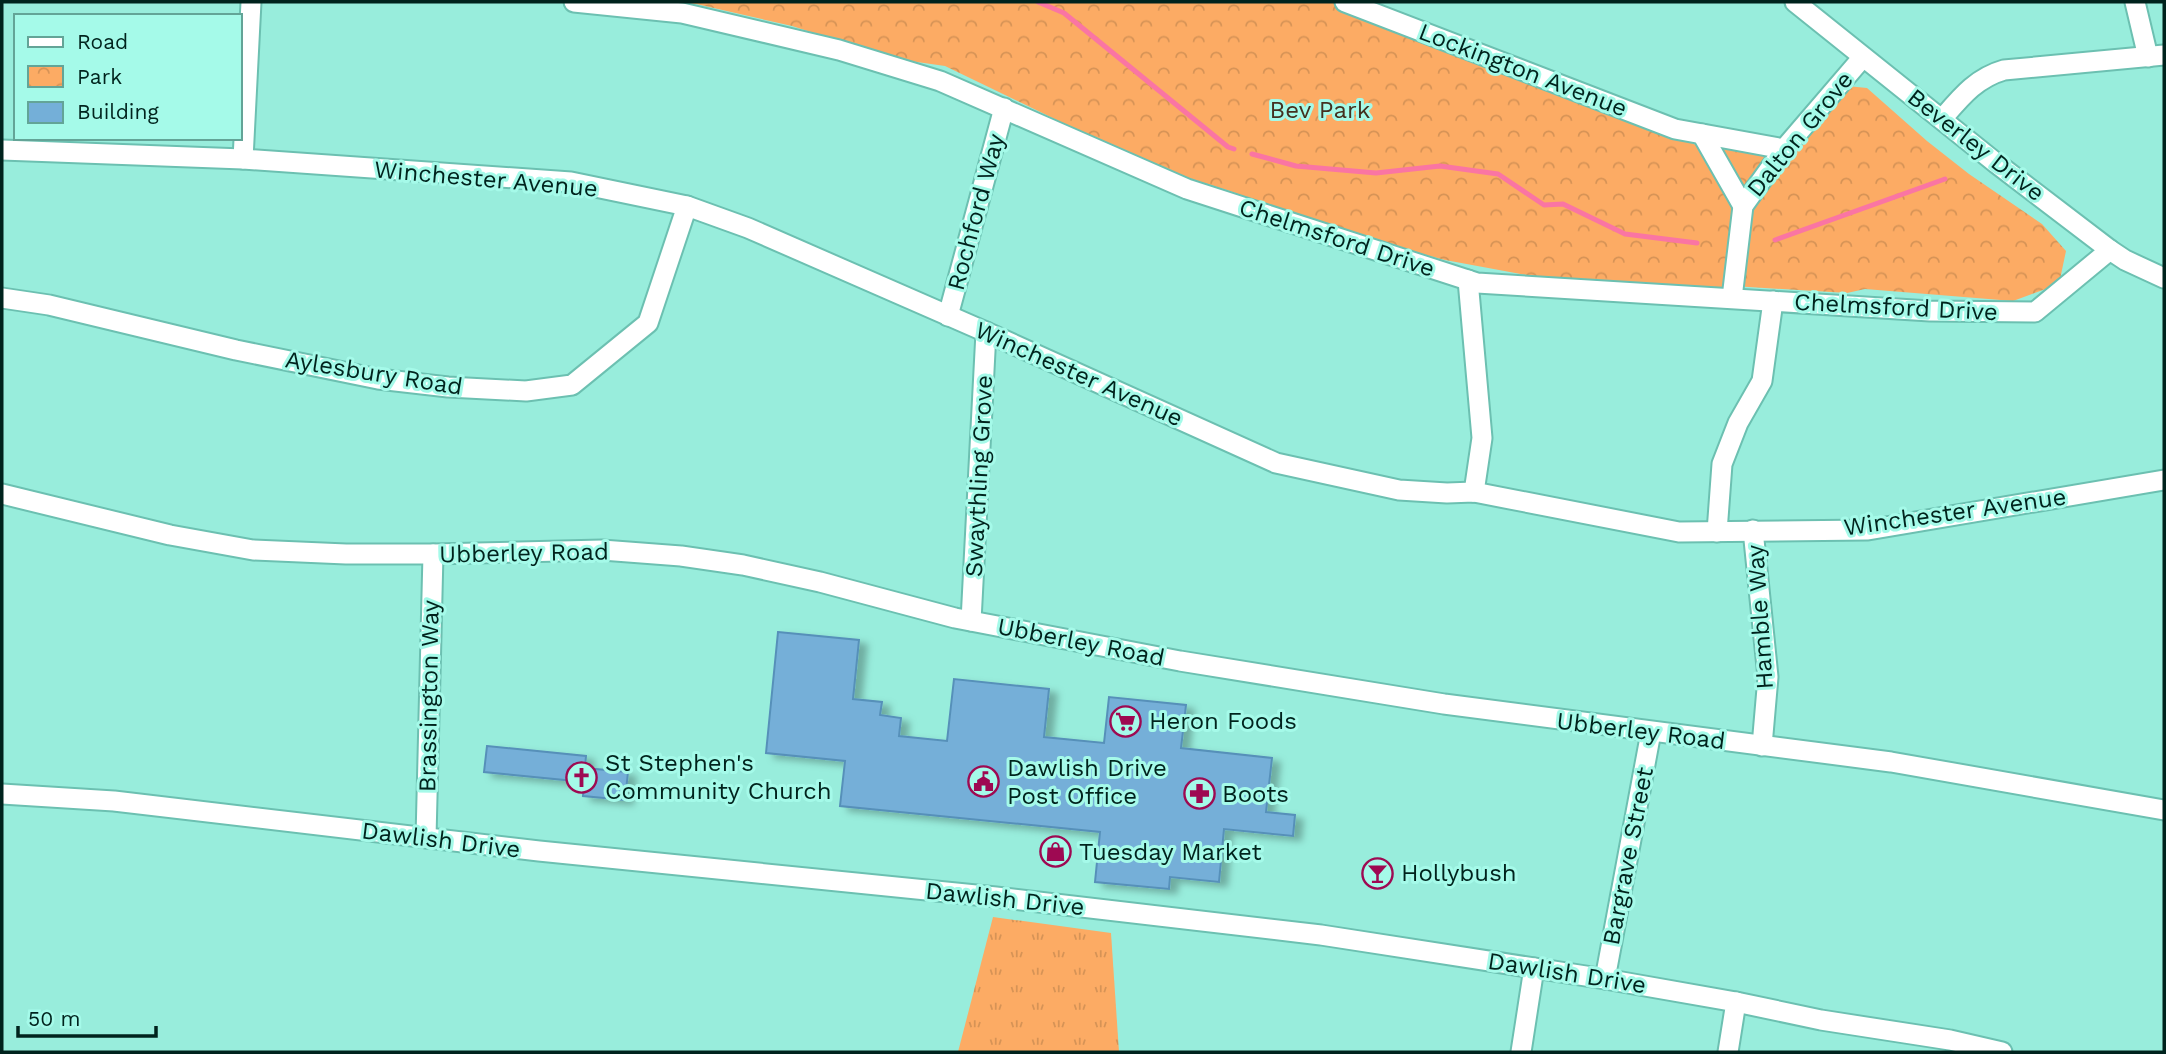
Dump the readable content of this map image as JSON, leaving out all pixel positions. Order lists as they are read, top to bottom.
{
  "streets": {
    "street": [
      "Lockington Avenue",
      "Dalton Grove",
      "Beverley Drive",
      "Winchester Avenue",
      "Rochford Way",
      "Chelmsford Drive",
      "Aylesbury Road",
      "Swaythling Grove",
      "Ubberley Road",
      "Hamble Way",
      "Brassington Way",
      "Dawlish Drive",
      "Bargrave Street"
    ]
  },
  "crossings": [
    ["Lockington Avenue", "Dalton Grove"],
    ["Dalton Grove", "Beverley Drive"],
    ["Dalton Grove", "Chelmsford Drive"],
    ["Beverley Drive", "Chelmsford Drive"],
    ["Winchester Avenue", "Rochford Way"],
    ["Winchester Avenue", "Aylesbury Road"],
    ["Winchester Avenue", "Swaythling Grove"],
    ["Winchester Avenue", "Hamble Way"],
    ["Rochford Way", "Chelmsford Drive"],
    ["Swaythling Grove", "Ubberley Road"],
    ["Ubberley Road", "Hamble Way"],
    ["Ubberley Road", "Brassington Way"],
    ["Ubberley Road", "Bargrave Street"],
    ["Brassington Way", "Dawlish Drive"],
    ["Dawlish Drive", "Bargrave Street"]
  ],
  "parks": ["Bev Park"],
  "places": {
    "supermarket": ["Heron Foods"],
    "church": ["St Stephen's Community Church"],
    "public building": ["Dawlish Drive Post Office"],
    "pharmacy": ["Boots"],
    "shop": ["Tuesday Market"],
    "bar": ["Hollybush"]
  },
  "legend": ["Road", "Park", "Building"],
  "scale_bar": "50 m"
}
